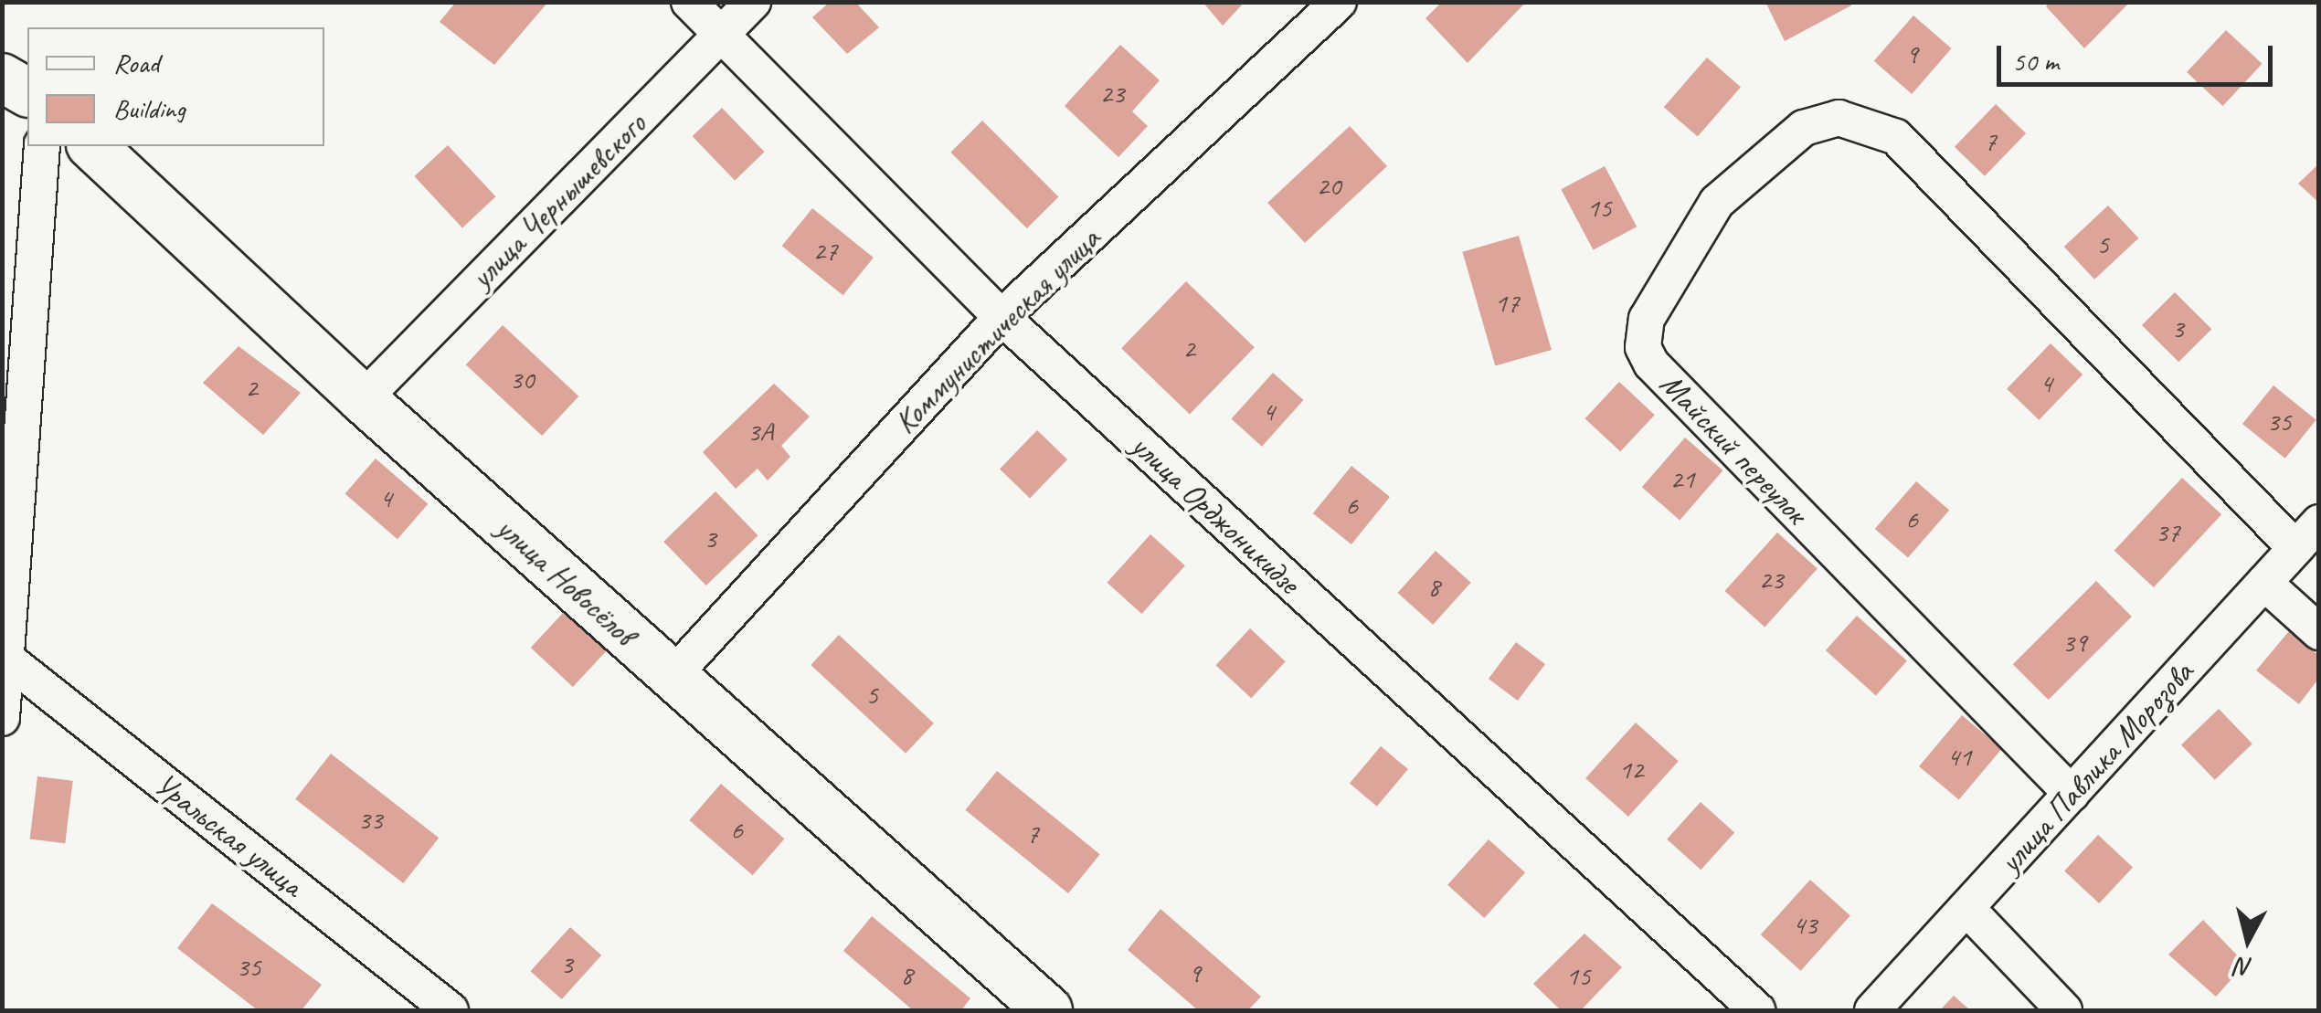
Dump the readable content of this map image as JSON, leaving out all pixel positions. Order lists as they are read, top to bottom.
{
  "streets": {
    "street": [
      "улица Чернышевского",
      "Коммунистическая улица",
      "Майский переулок",
      "улица Орджоникидзе",
      "улица Новосёлов",
      "улица Павлика Морозова",
      "Уральская улица"
    ]
  },
  "crossings": [
    ["улица Чернышевского", "улица Орджоникидзе"],
    ["улица Чернышевского", "улица Новосёлов"],
    ["Коммунистическая улица", "улица Орджоникидзе"],
    ["Коммунистическая улица", "улица Новосёлов"],
    ["Майский переулок", "улица Павлика Морозова"]
  ],
  "house_numbers": [
    "9",
    "23",
    "7",
    "20",
    "15",
    "5",
    "27",
    "17",
    "3",
    "2",
    "30",
    "4",
    "2",
    "4",
    "35",
    "3А",
    "21",
    "4",
    "6",
    "6",
    "37",
    "3",
    "23",
    "8",
    "39",
    "5",
    "41",
    "12",
    "33",
    "6",
    "7",
    "43",
    "3",
    "35",
    "9",
    "8",
    "15"
  ],
  "legend": ["Road", "Building"],
  "scale_bar": "50 m",
  "north": "bottom"
}
